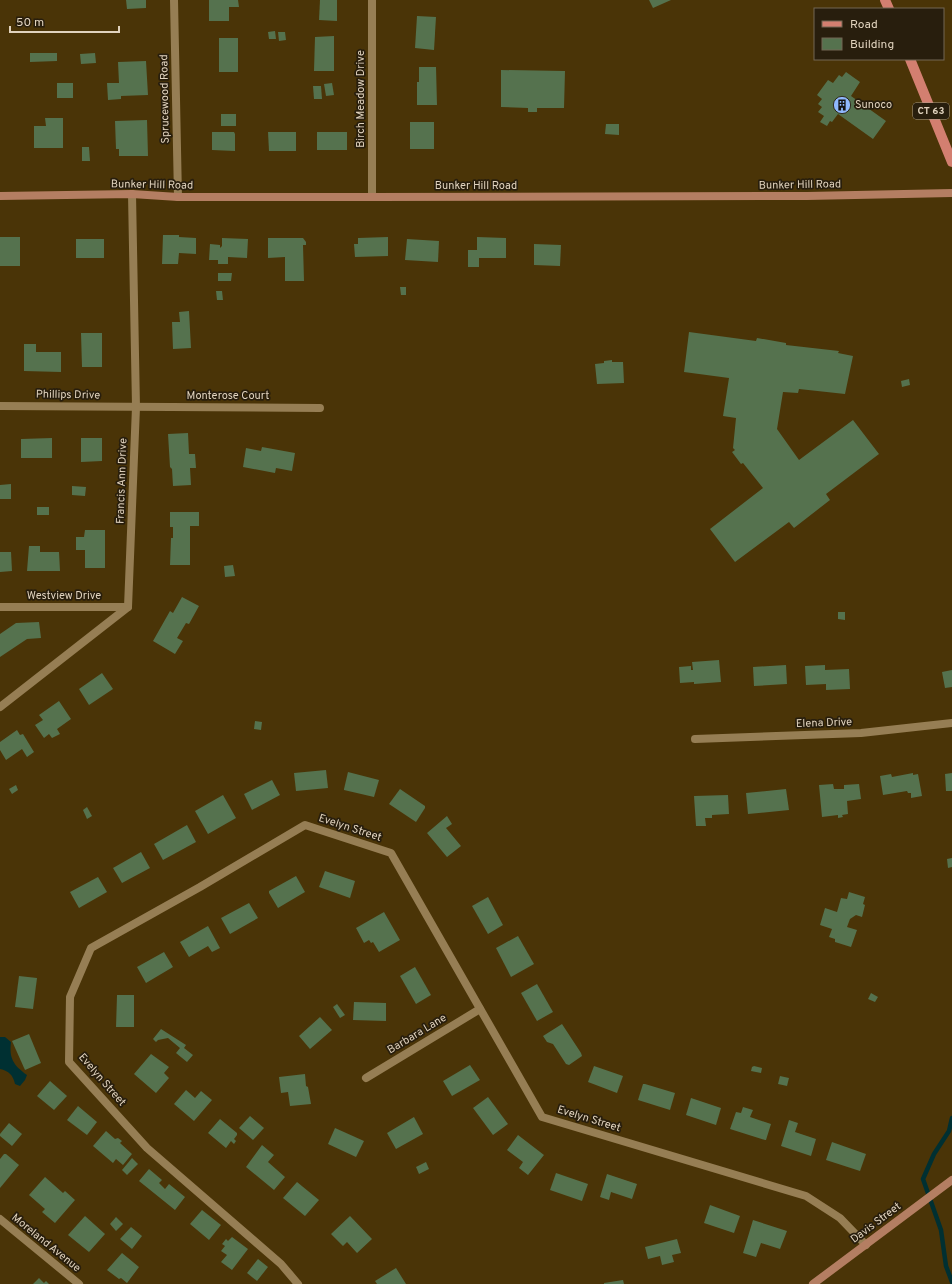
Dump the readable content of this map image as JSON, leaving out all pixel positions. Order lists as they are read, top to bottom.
{
  "streets": {
    "main road": ["CT 63", "Bunker Hill Road", "Davis Street"],
    "street": [
      "Sprucewood Road",
      "Birch Meadow Drive",
      "Phillips Drive",
      "Monterose Court",
      "Francis Ann Drive",
      "Westview Drive",
      "Elena Drive",
      "Evelyn Street",
      "Barbara Lane",
      "Moreland Avenue"
    ]
  },
  "crossings": [
    ["Sprucewood Road", "Bunker Hill Road"],
    ["Birch Meadow Drive", "Bunker Hill Road"],
    ["Bunker Hill Road", "Francis Ann Drive"],
    ["Phillips Drive", "Monterose Court"],
    ["Phillips Drive", "Francis Ann Drive"],
    ["Monterose Court", "Francis Ann Drive"],
    ["Francis Ann Drive", "Westview Drive"],
    ["Evelyn Street", "Barbara Lane"],
    ["Evelyn Street", "Davis Street"]
  ],
  "places": {
    "building": ["Sunoco"]
  },
  "legend": ["Road", "Building"],
  "scale_bar": "50 m"
}
